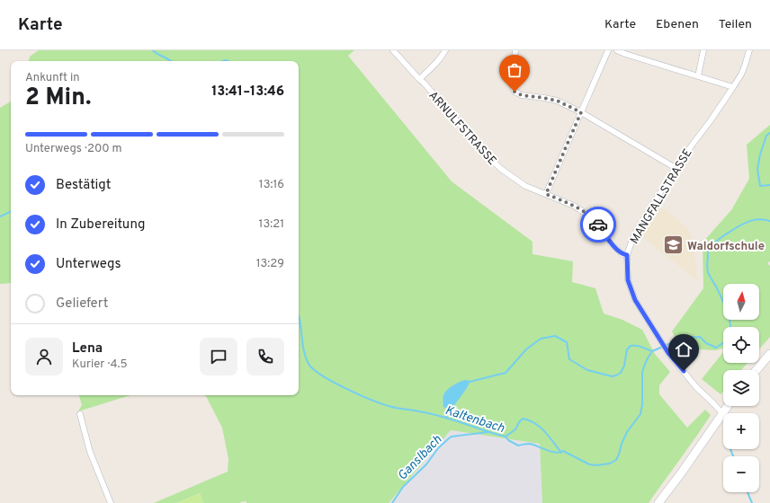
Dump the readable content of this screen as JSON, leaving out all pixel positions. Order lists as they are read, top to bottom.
{
  "streets": {
    "street": ["ARNULFSTRASSE", "MANGFALLSTRASSE"]
  },
  "crossings": [
    ["ARNULFSTRASSE", "MANGFALLSTRASSE"]
  ],
  "water": ["Kaltenbach", "Ganslbach"],
  "places": {
    "school or university": ["Waldorfschule"]
  },
  "north": "top",
  "page": {
    "header": "Karte",
    "nav": ["Karte", "Ebenen", "Teilen"],
    "heading": ["2 Min.", "Ankunft in", "13:41–13:46"],
    "panel": ["Lena", "Kurier · 4.5"],
    "bar": "Unterwegs · 200 m",
    "list": [
      ["Bestätigt", "13:16"],
      ["In Zubereitung", "13:21"],
      ["Unterwegs", "13:29"],
      "Geliefert"
    ],
    "map_buttons": ["+", "−"]
  }
}
